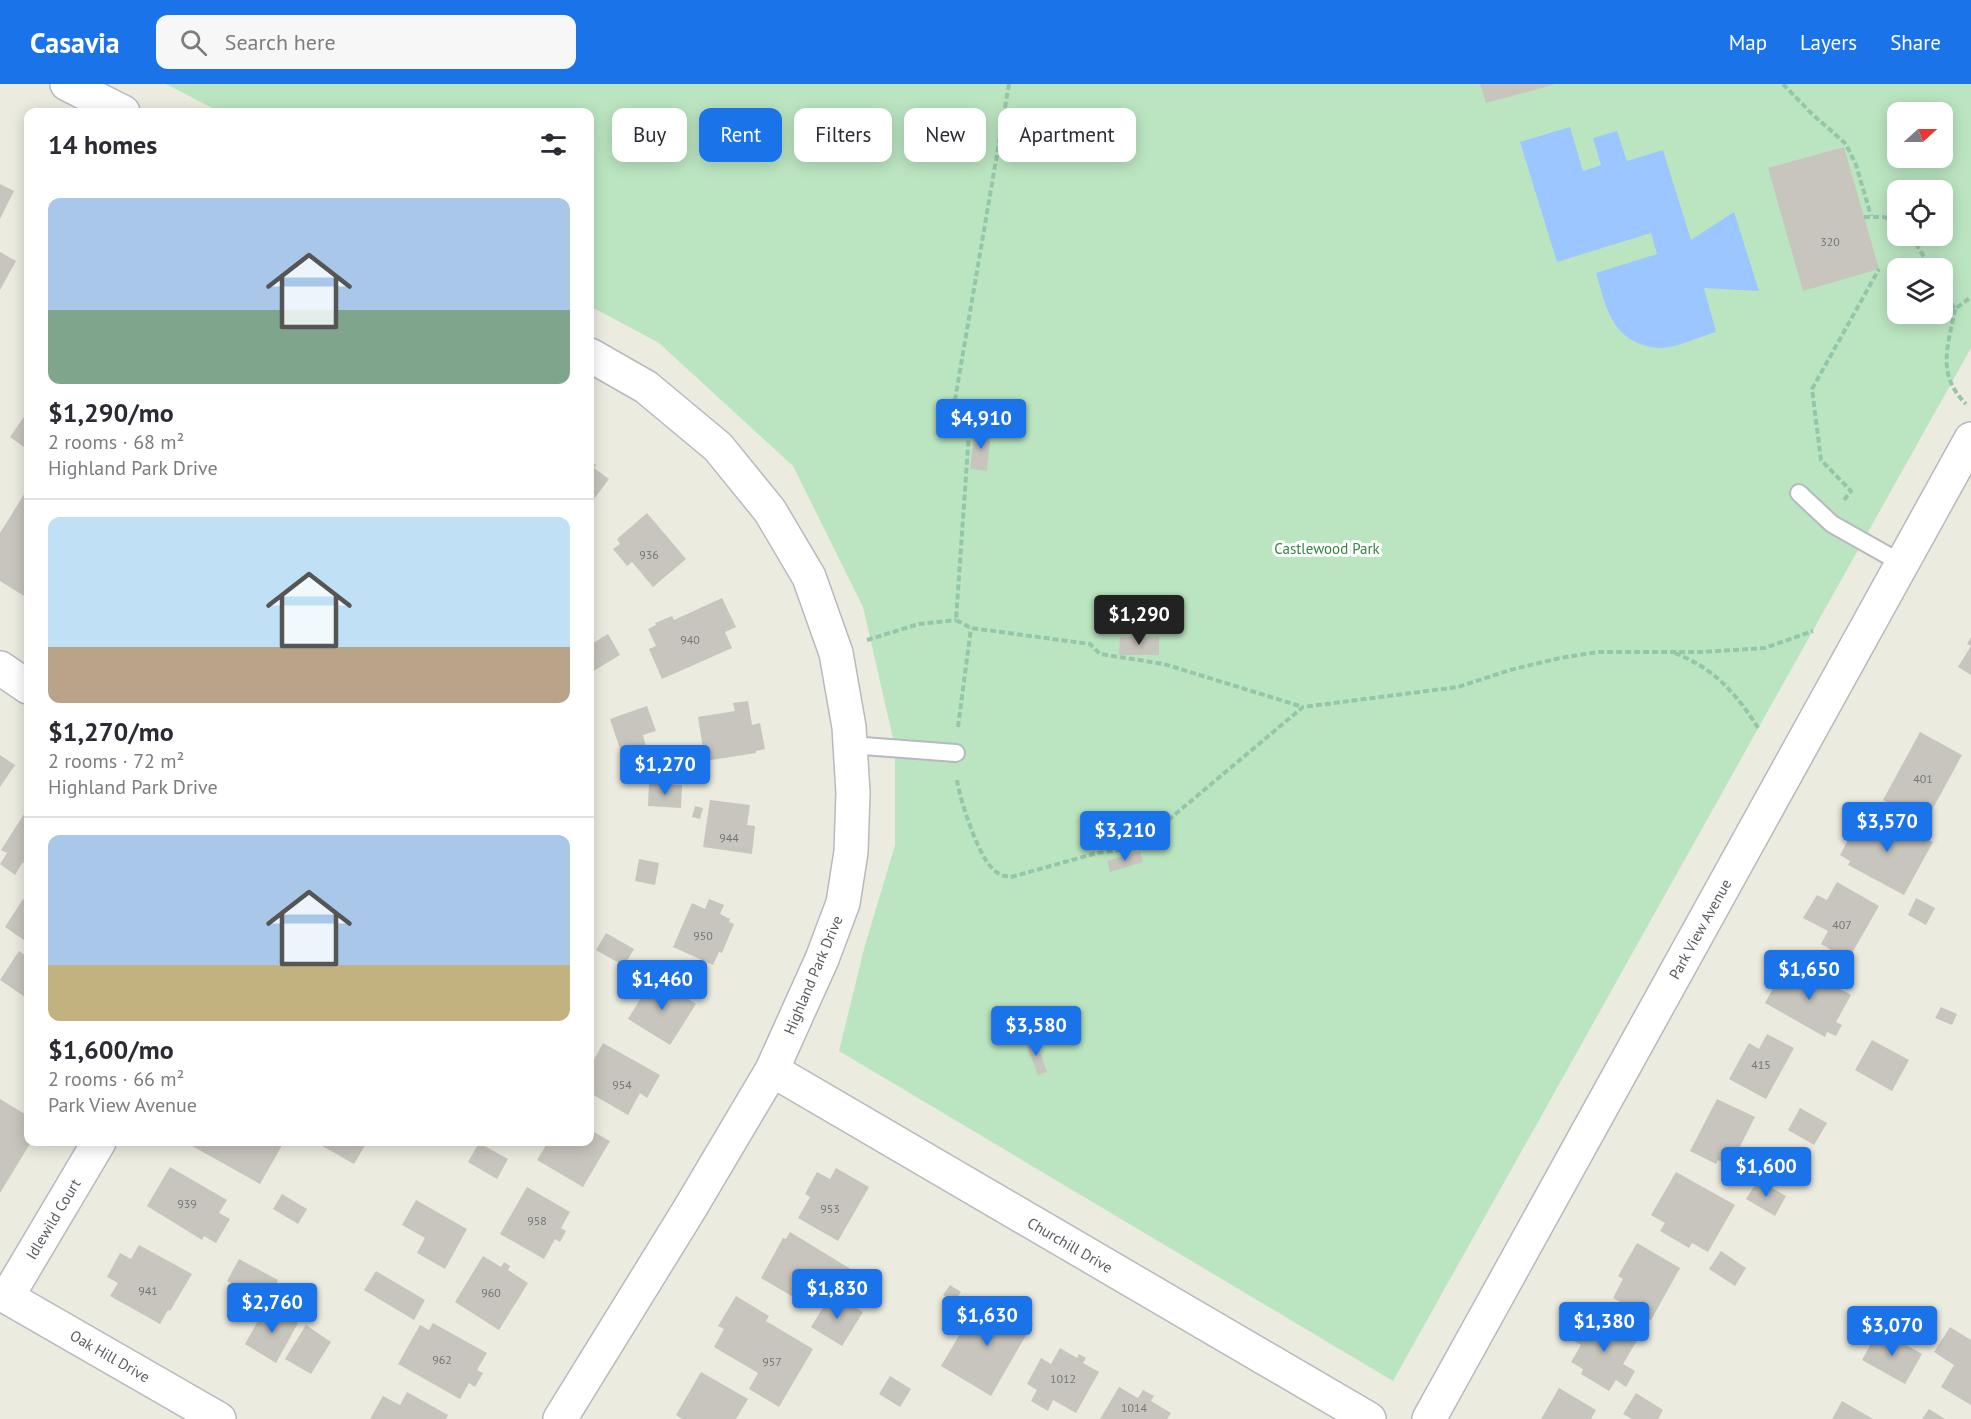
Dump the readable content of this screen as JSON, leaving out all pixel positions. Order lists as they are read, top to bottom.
{
  "streets": {
    "street": [
      "Park View Avenue",
      "Highland Park Drive",
      "Idlewild Court",
      "Churchill Drive",
      "Oak Hill Drive"
    ]
  },
  "crossings": [
    ["Highland Park Drive", "Churchill Drive"],
    ["Idlewild Court", "Oak Hill Drive"]
  ],
  "parks": ["Castlewood Park"],
  "house_numbers": [
    "320",
    "936",
    "940",
    "401",
    "944",
    "407",
    "950",
    "415",
    "954",
    "939",
    "953",
    "958",
    "941",
    "960",
    "962",
    "957",
    "1012",
    "1014"
  ],
  "north": "right",
  "page": {
    "header": "Casavia",
    "search": "Search here",
    "nav": ["Map", "Layers", "Share"],
    "chip": [
      "Buy",
      "Rent",
      "Filters",
      "New",
      "Apartment"
    ],
    "heading": "14 homes",
    "list": [
      {
        "name": "$1,290/mo",
        "note": "2 rooms · 68 m² · Highland Park Drive"
      },
      {
        "name": "$1,270/mo",
        "note": "2 rooms · 72 m² · Highland Park Drive"
      },
      {
        "name": "$1,600/mo",
        "note": "2 rooms · 66 m² · Park View Avenue"
      }
    ],
    "price": [
      "$4,910",
      "$1,290",
      "$1,270",
      "$3,570",
      "$3,210",
      "$1,650",
      "$1,460",
      "$3,580",
      "$1,600",
      "$1,830",
      "$2,760",
      "$1,630",
      "$1,380",
      "$3,070"
    ]
  }
}
